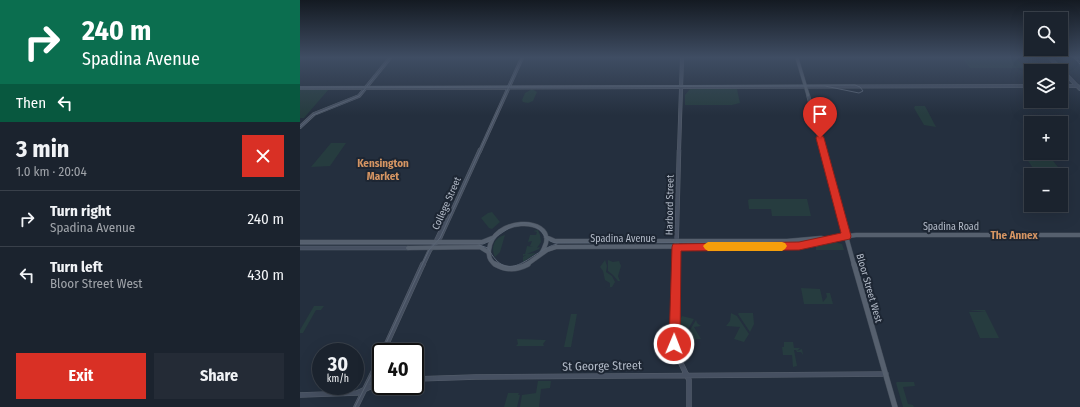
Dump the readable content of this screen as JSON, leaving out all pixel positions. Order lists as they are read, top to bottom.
{
  "streets": {
    "main road": [
      "College Street",
      "Harbord Street",
      "Spadina Road",
      "Spadina Avenue",
      "Bloor Street West",
      "St George Street"
    ]
  },
  "crossings": [
    ["Harbord Street", "Spadina Avenue"],
    ["Harbord Street", "St George Street"],
    ["Spadina Road", "Spadina Avenue"],
    ["Spadina Road", "Bloor Street West"],
    ["Spadina Avenue", "Bloor Street West"],
    ["Bloor Street West", "St George Street"]
  ],
  "districts": ["Kensington Market", "The Annex"],
  "page": {
    "turn": ["240 m", "Spadina Avenue"],
    "map_buttons": ["+", "−"],
    "then": "Then",
    "heading": ["3 min", "1.0 km · 20:04"],
    "list": [
      {
        "name": "Turn right",
        "note": "Spadina Avenue",
        "value": "240 m"
      },
      {
        "name": "Turn left",
        "note": "Bloor Street West",
        "value": "430 m"
      }
    ],
    "speed": "30 km/h",
    "limit": "40",
    "buttons": ["Exit", "Share"]
  }
}
